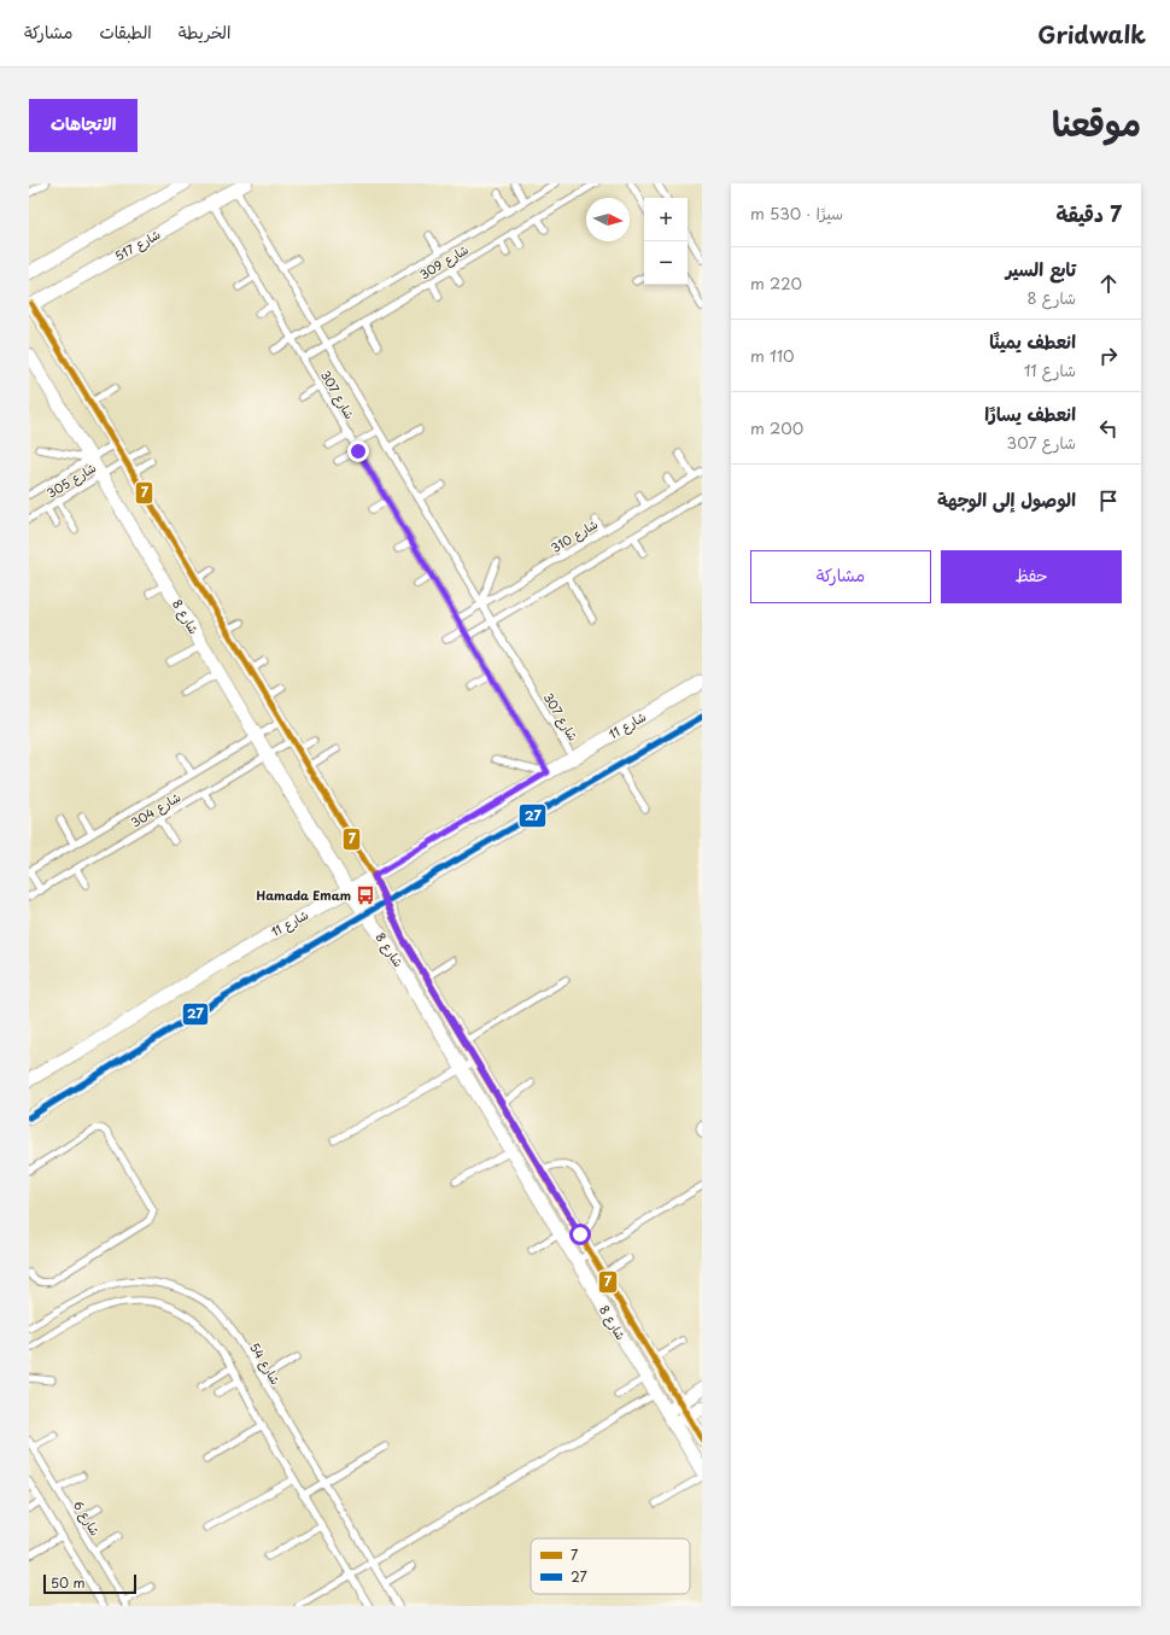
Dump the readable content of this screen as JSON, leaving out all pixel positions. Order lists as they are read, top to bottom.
{
  "streets": {
    "street": ["شارع 517", "شارع 8", "شارع 11"],
    "lane": [
      "شارع 309",
      "شارع 307",
      "شارع 305",
      "شارع 310",
      "شارع 304",
      "شارع 54",
      "شارع 6"
    ]
  },
  "crossings": [
    ["شارع 517", "شارع 307"],
    ["شارع 517", "شارع 8"],
    ["شارع 309", "شارع 307"],
    ["شارع 307", "شارع 310"],
    ["شارع 307", "شارع 11"],
    ["شارع 305", "شارع 8"],
    ["شارع 8", "شارع 11"],
    ["شارع 8", "شارع 304"]
  ],
  "places": {
    "bus stop": ["Hamada Emam"]
  },
  "lines": ["transit line 7", "transit line 27"],
  "legend": ["7", "27"],
  "scale_bar": "50 m",
  "north": "right",
  "page": {
    "header": "Gridwalk",
    "nav": ["الخريطة", "الطبقات", "مشاركة"],
    "title": "موقعنا",
    "buttons": [
      "الاتجاهات",
      ["حفظ", "مشاركة"]
    ],
    "heading": ["7 دقيقة", "سيرًا · 530 m"],
    "map_buttons": ["+", "−"],
    "list": [
      ["تابع السير", "شارع 8", "220 m"],
      ["انعطف يمينًا", "شارع 11", "110 m"],
      ["انعطف يسارًا", "شارع 307", "200 m"],
      "الوصول إلى الوجهة"
    ],
    "scale": "50 m"
  }
}
